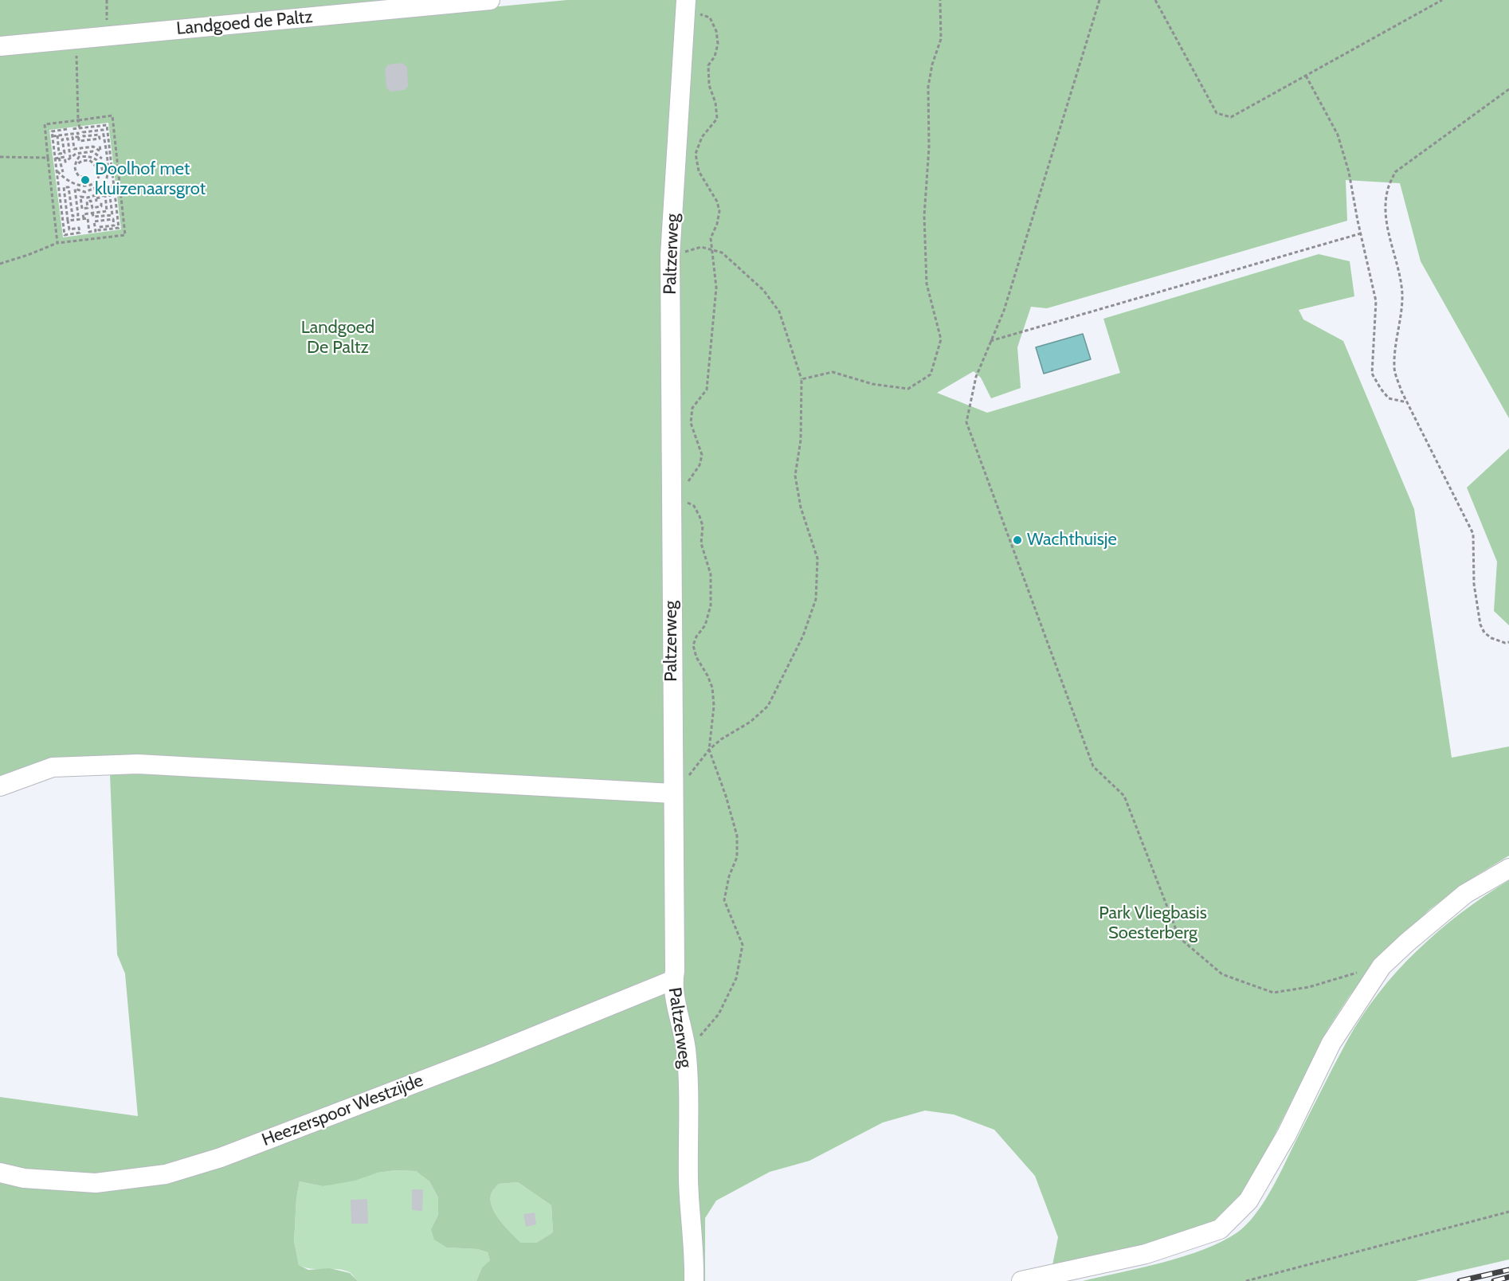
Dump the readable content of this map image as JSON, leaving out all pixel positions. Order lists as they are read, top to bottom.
{
  "streets": {
    "street": ["Landgoed de Paltz", "Paltzerweg", "Heezerspoor Westzijde"]
  },
  "crossings": [
    ["Paltzerweg", "Heezerspoor Westzijde"]
  ],
  "parks": ["Landgoed De Paltz", "Park Vliegbasis Soesterberg"],
  "places": ["Doolhof met kluizenaarsgrot", "Wachthuisje"]
}
